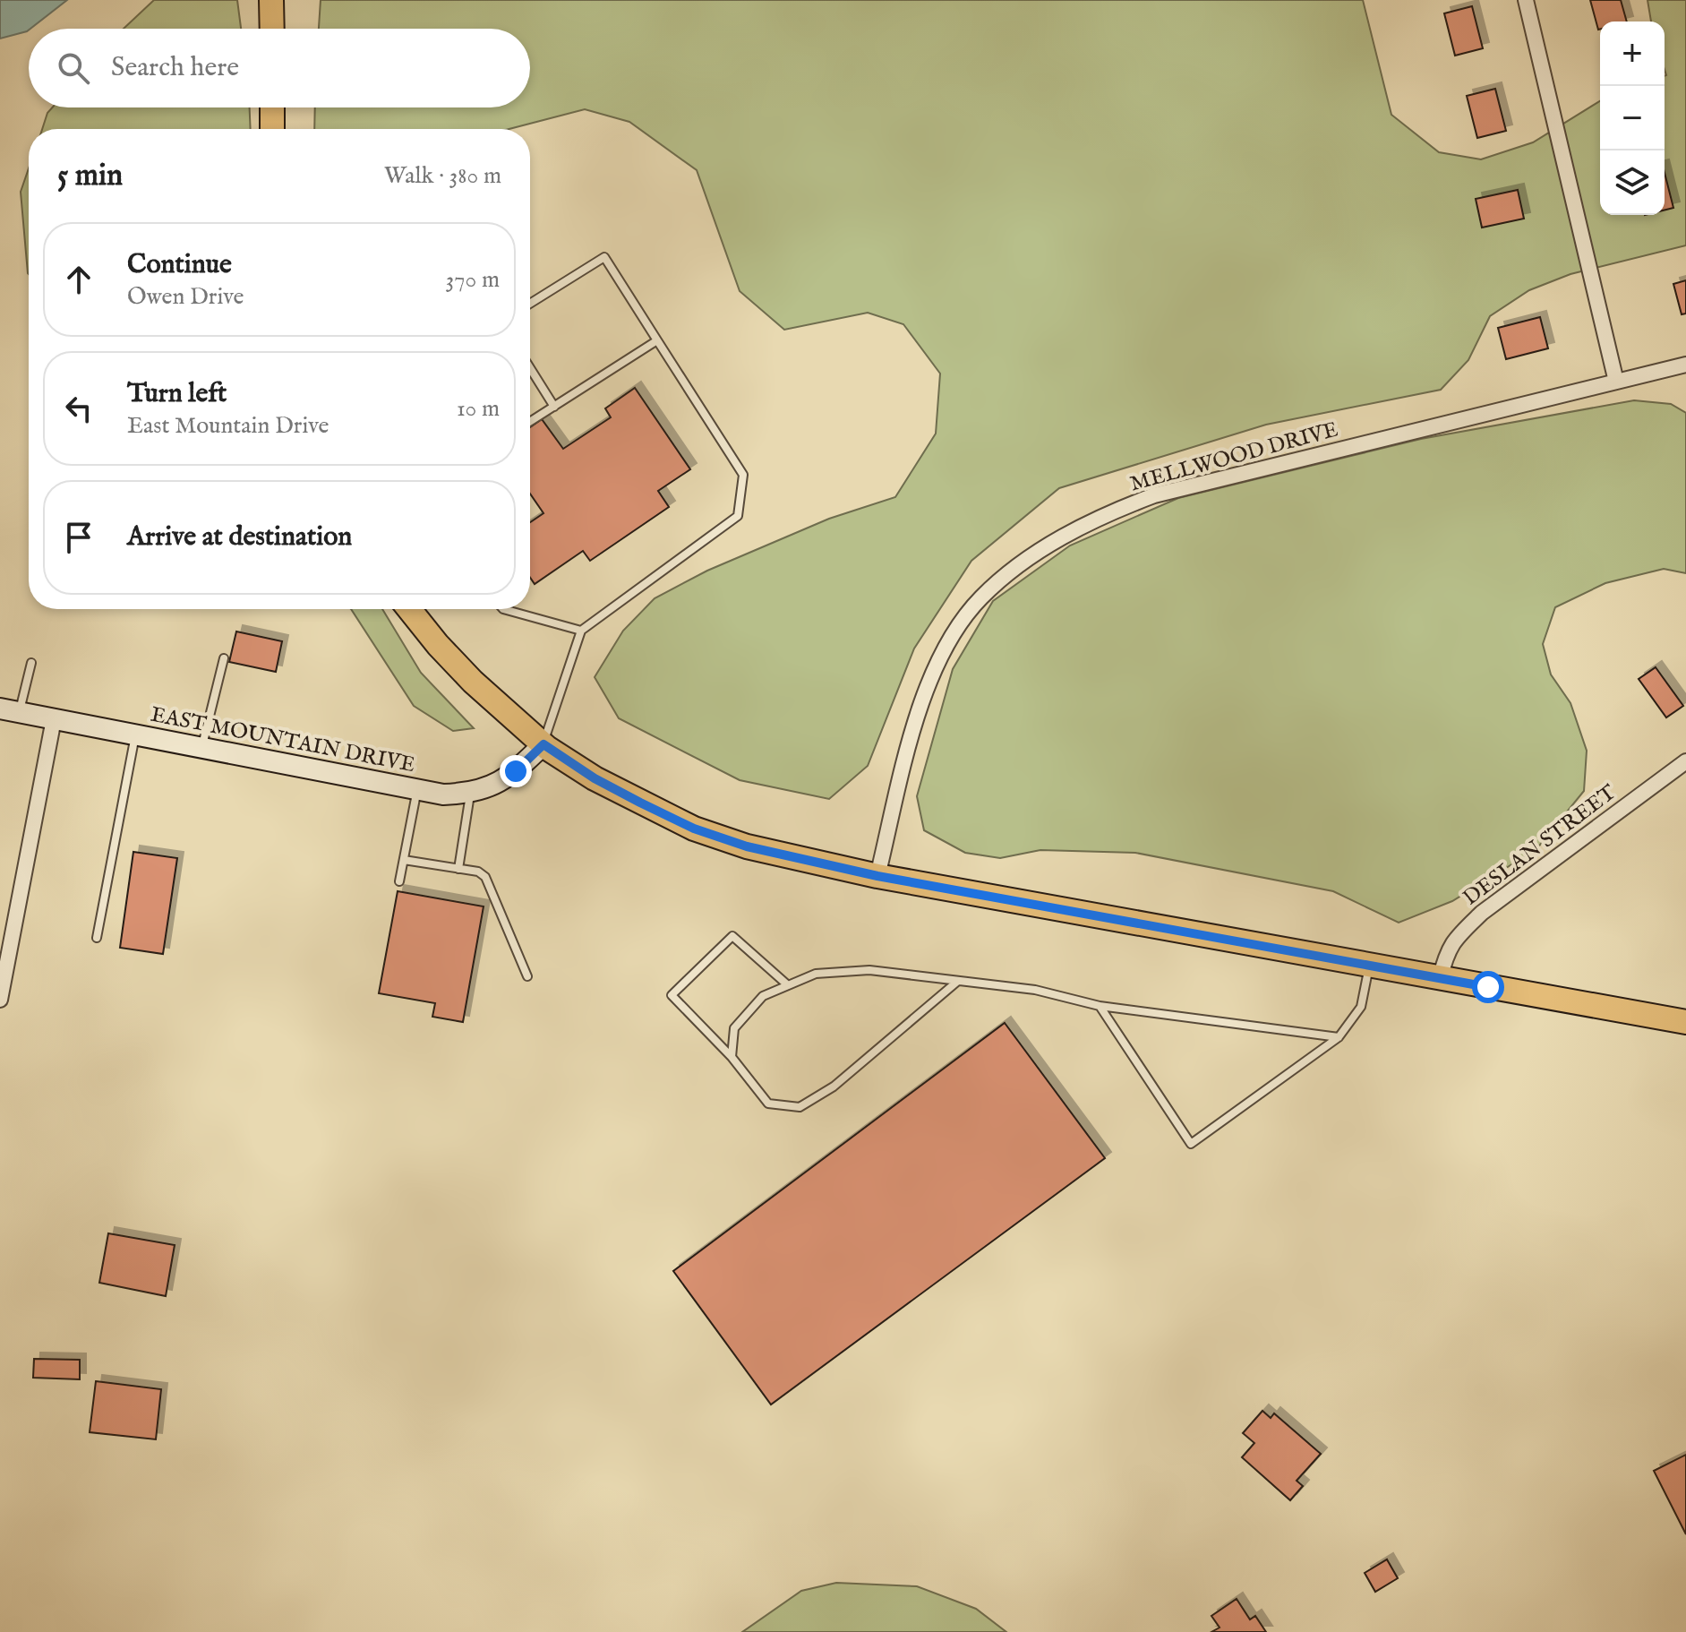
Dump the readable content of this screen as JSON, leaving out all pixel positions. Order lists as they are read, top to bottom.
{
  "streets": {
    "street": ["MELLWOOD DRIVE", "EAST MOUNTAIN DRIVE", "DESLAN STREET"]
  },
  "page": {
    "map_buttons": ["+", "−"],
    "search": "Search here",
    "heading": ["5 min", "Walk · 380 m"],
    "list": [
      ["Continue", "Owen Drive", "370 m"],
      ["Turn left", "East Mountain Drive", "10 m"],
      "Arrive at destination"
    ]
  }
}
